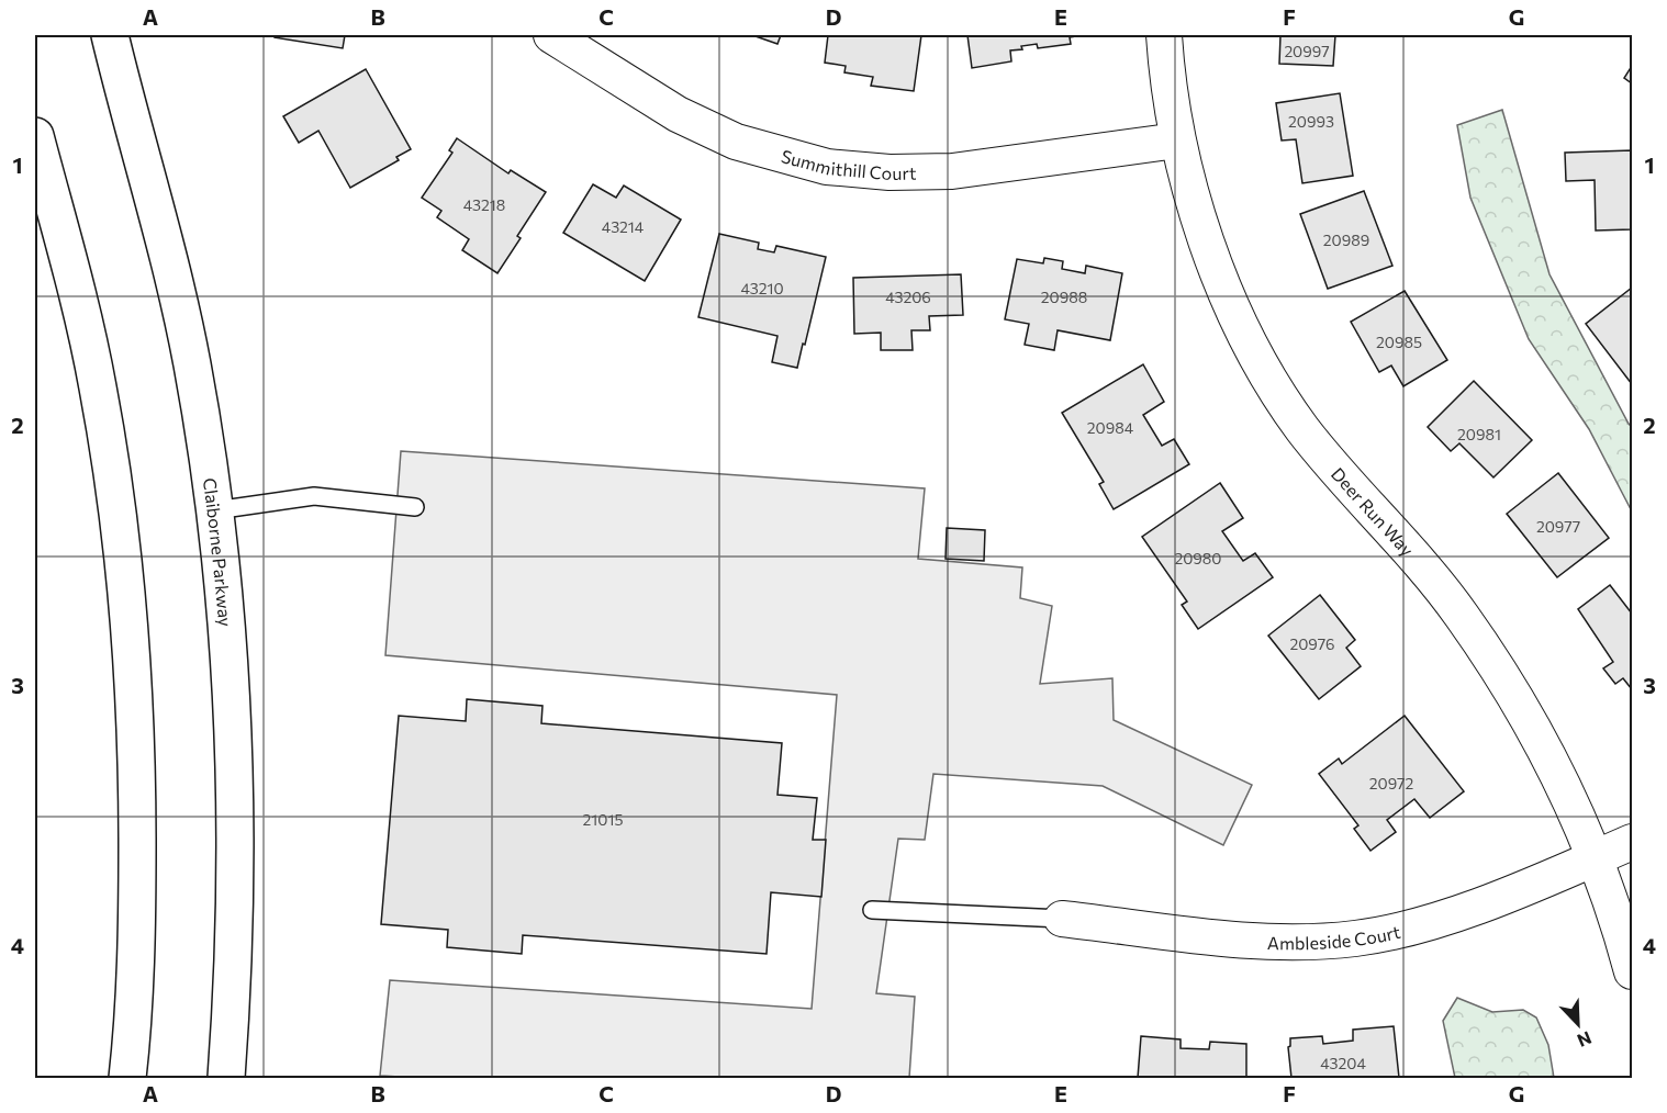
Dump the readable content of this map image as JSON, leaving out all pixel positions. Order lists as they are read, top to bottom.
{
  "streets": {
    "main road": ["Claiborne Parkway"],
    "street": ["Summithill Court", "Deer Run Way", "Ambleside Court"]
  },
  "crossings": [
    ["Summithill Court", "Deer Run Way"],
    ["Deer Run Way", "Ambleside Court"]
  ],
  "house_numbers": [
    "20997",
    "20993",
    "43218",
    "43214",
    "20989",
    "43210",
    "43206",
    "20988",
    "20985",
    "20984",
    "20981",
    "20977",
    "20980",
    "20976",
    "20972",
    "21015",
    "43204"
  ],
  "north": "bottom right",
  "grid": {
    "columns": [
      "A",
      "B",
      "C",
      "D",
      "E",
      "F",
      "G"
    ],
    "rows": [
      "1",
      "2",
      "3",
      "4"
    ]
  }
}
